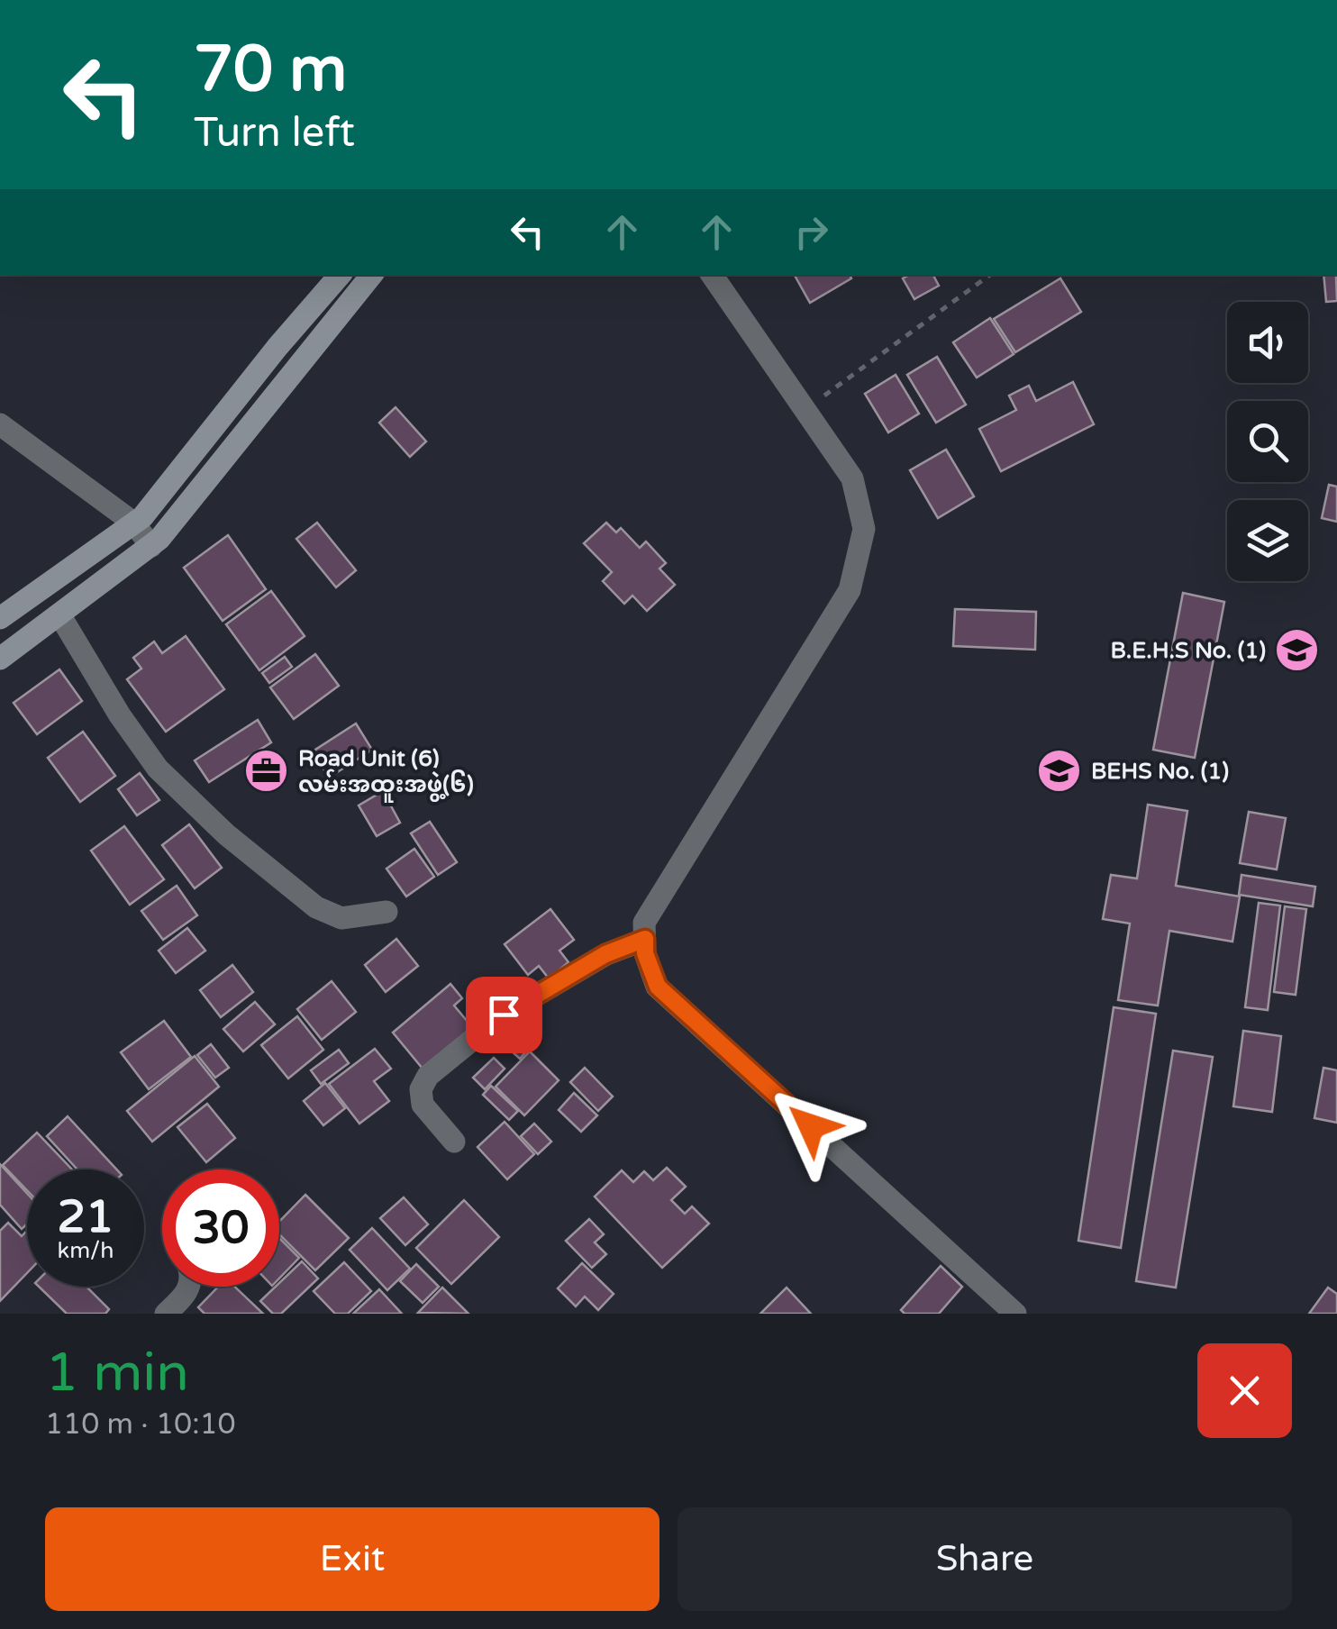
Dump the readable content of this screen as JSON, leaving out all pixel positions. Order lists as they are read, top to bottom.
{
  "places": {
    "school or university": ["B.E.H.S No. (1)", "BEHS No. (1)"],
    "office": ["Road Unit (6) လမ်းအထူးအဖွဲ့(၆)"]
  },
  "page": {
    "turn": ["70 m", "Turn left"],
    "speed": "21 km/h",
    "limit": "30",
    "heading": ["1 min", "110 m · 10:10"],
    "buttons": ["Exit", "Share"]
  }
}
